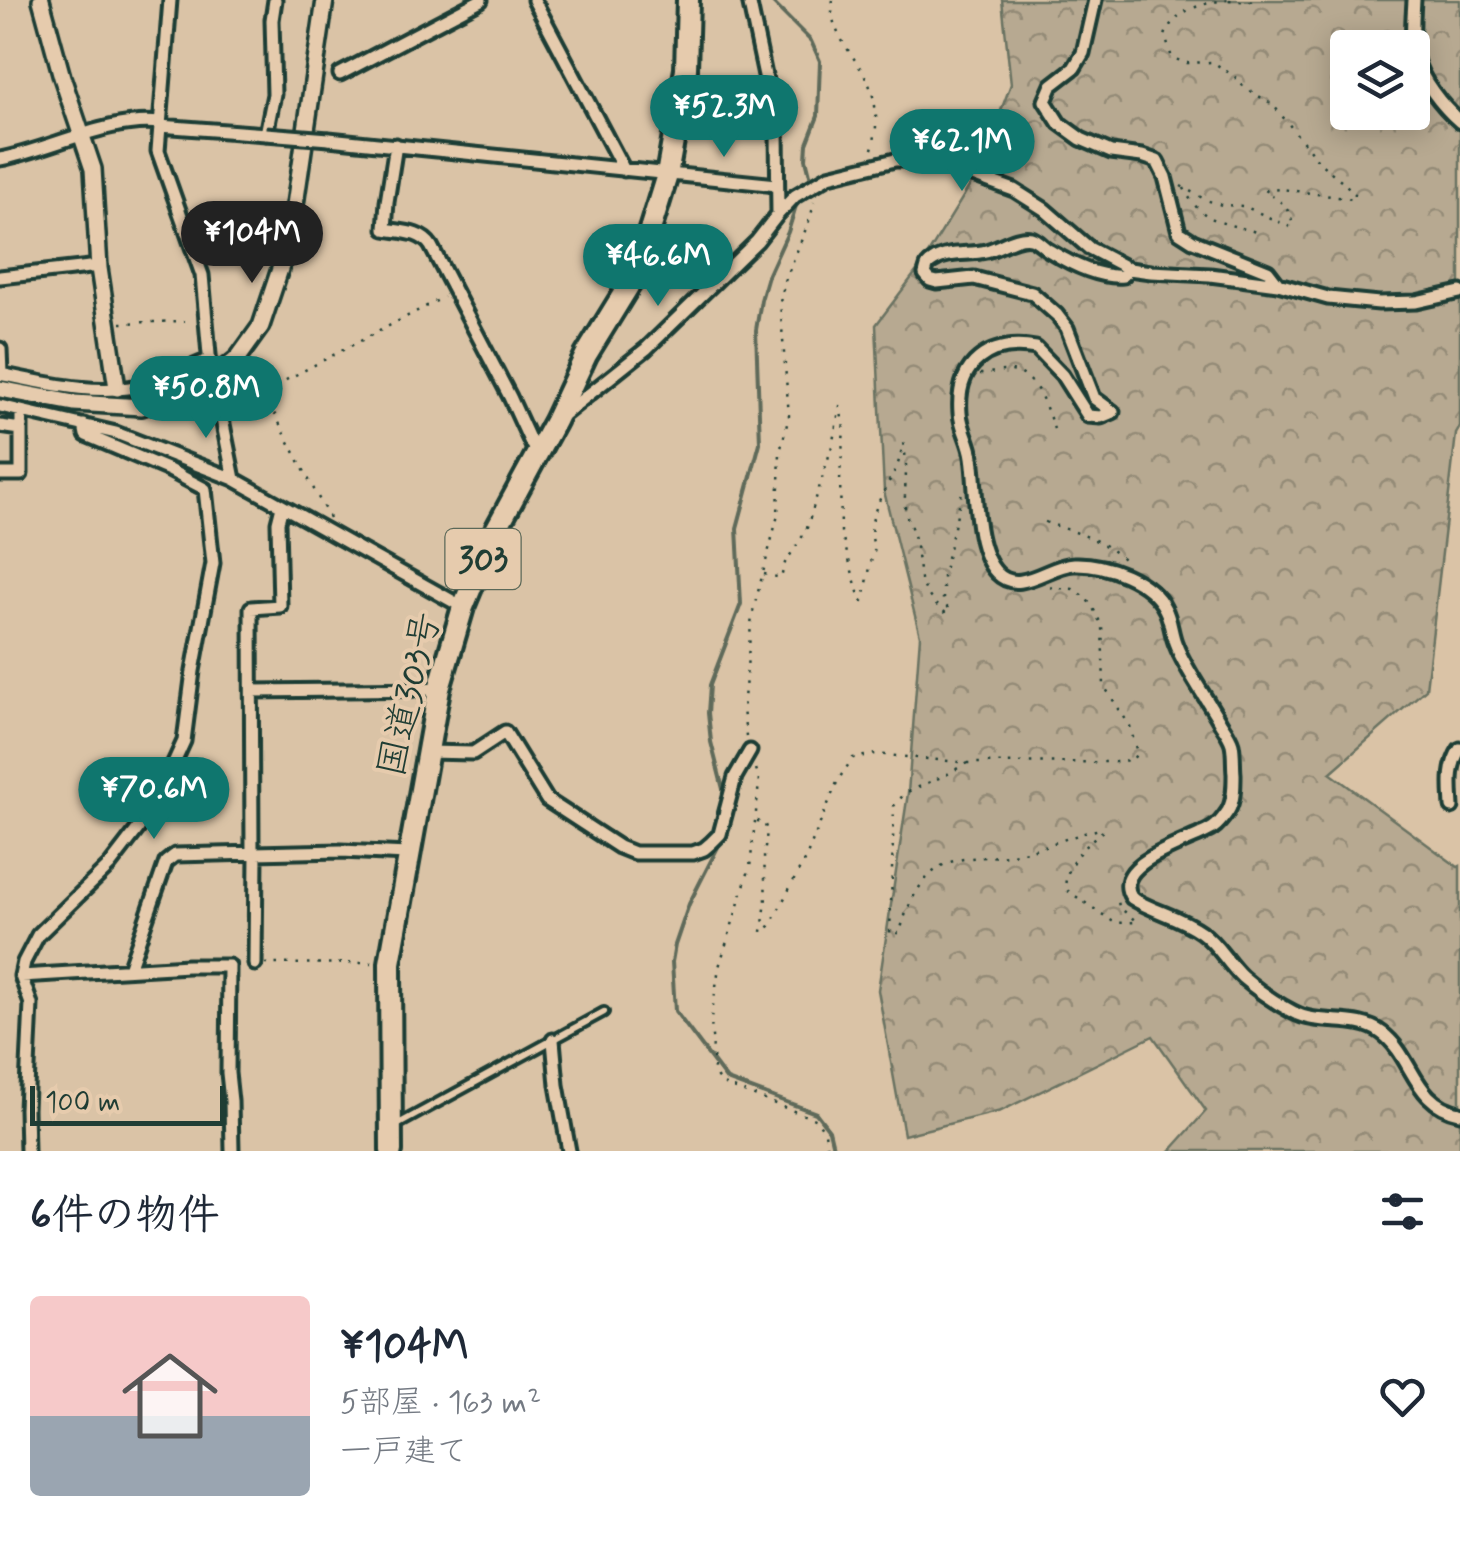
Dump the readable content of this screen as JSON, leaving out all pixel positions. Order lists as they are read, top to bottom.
{
  "streets": {
    "highway": ["303", "国道303号"]
  },
  "scale_bar": "100 m",
  "page": {
    "price": [
      "¥52.3M",
      "¥62.1M",
      "¥104M",
      "¥46.6M",
      "¥50.8M",
      "¥70.6M"
    ],
    "scale": "100 m",
    "heading": "6件の物件",
    "list": [
      {
        "name": "¥104M",
        "note": "5部屋 · 163 m² · 一戸建て"
      }
    ]
  }
}
